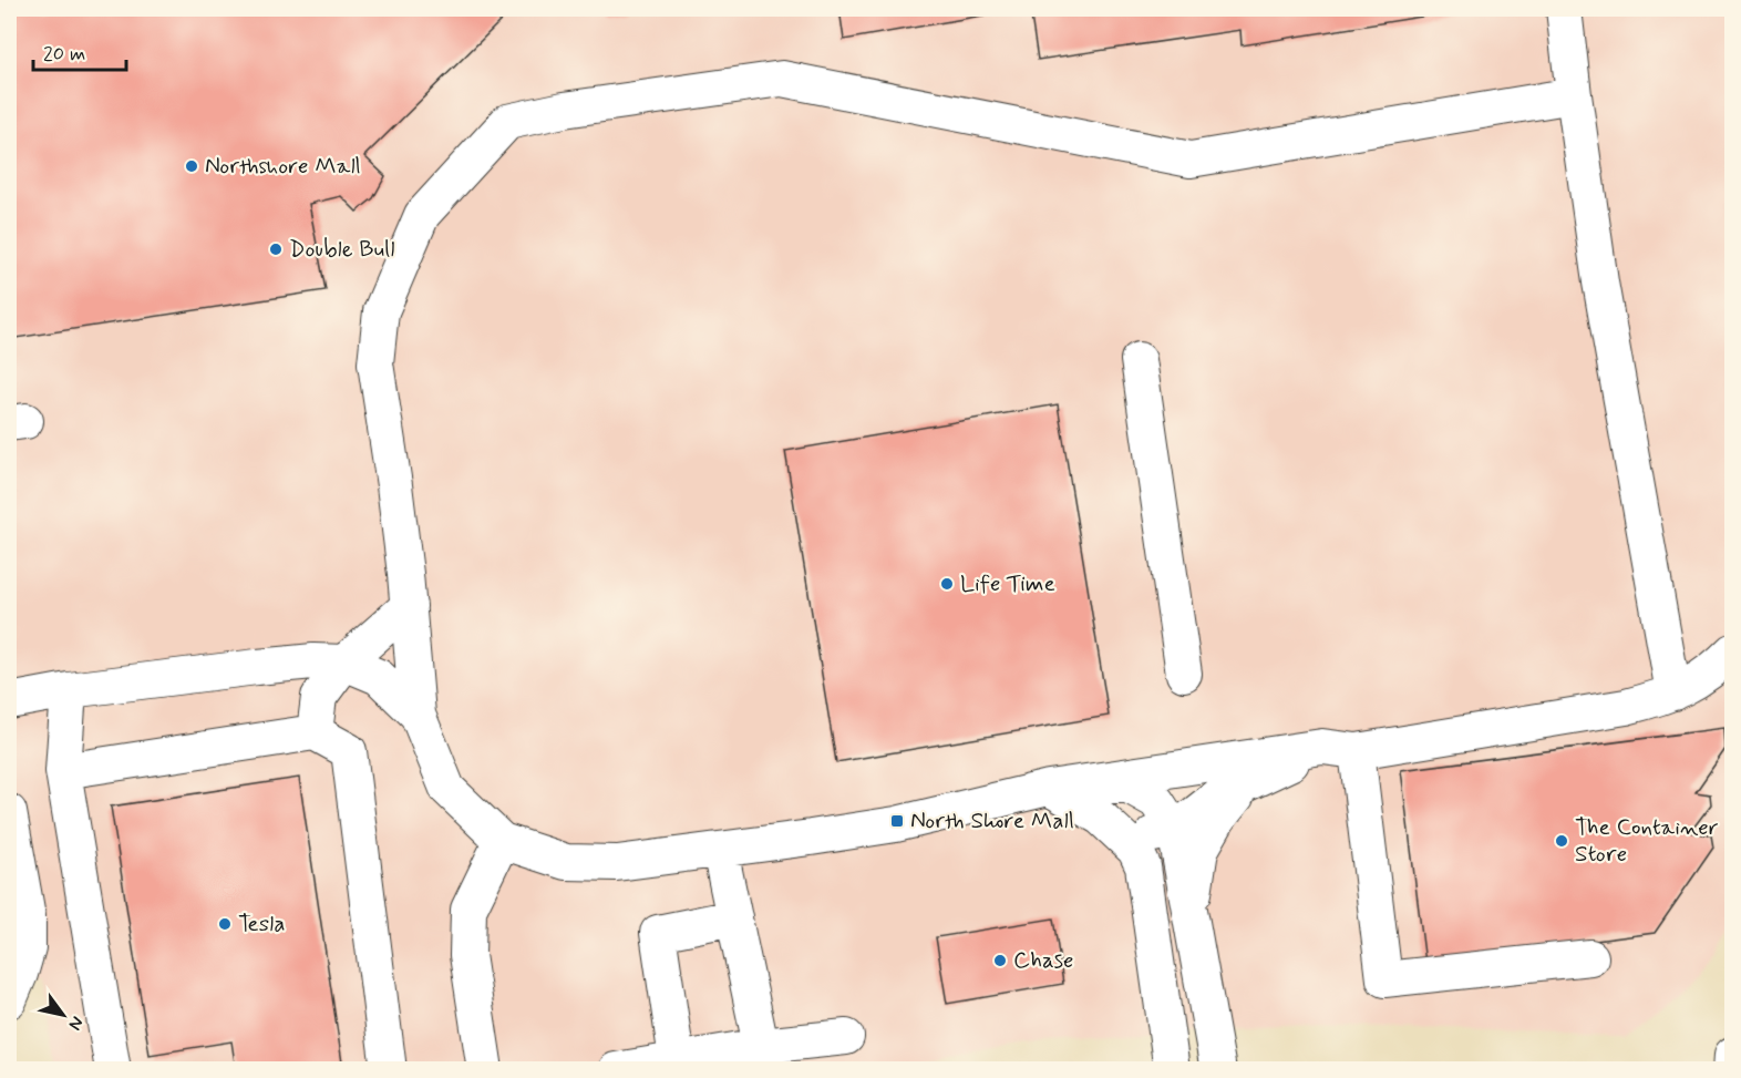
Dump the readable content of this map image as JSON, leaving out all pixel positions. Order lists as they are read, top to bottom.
{
  "places": {
    "other": [
      "Northshore Mall",
      "Double Bull",
      "Life Time",
      "The Container Store",
      "Tesla",
      "Chase"
    ],
    "transit": ["North Shore Mall"]
  },
  "scale_bar": "20 m",
  "north": "bottom right"
}
